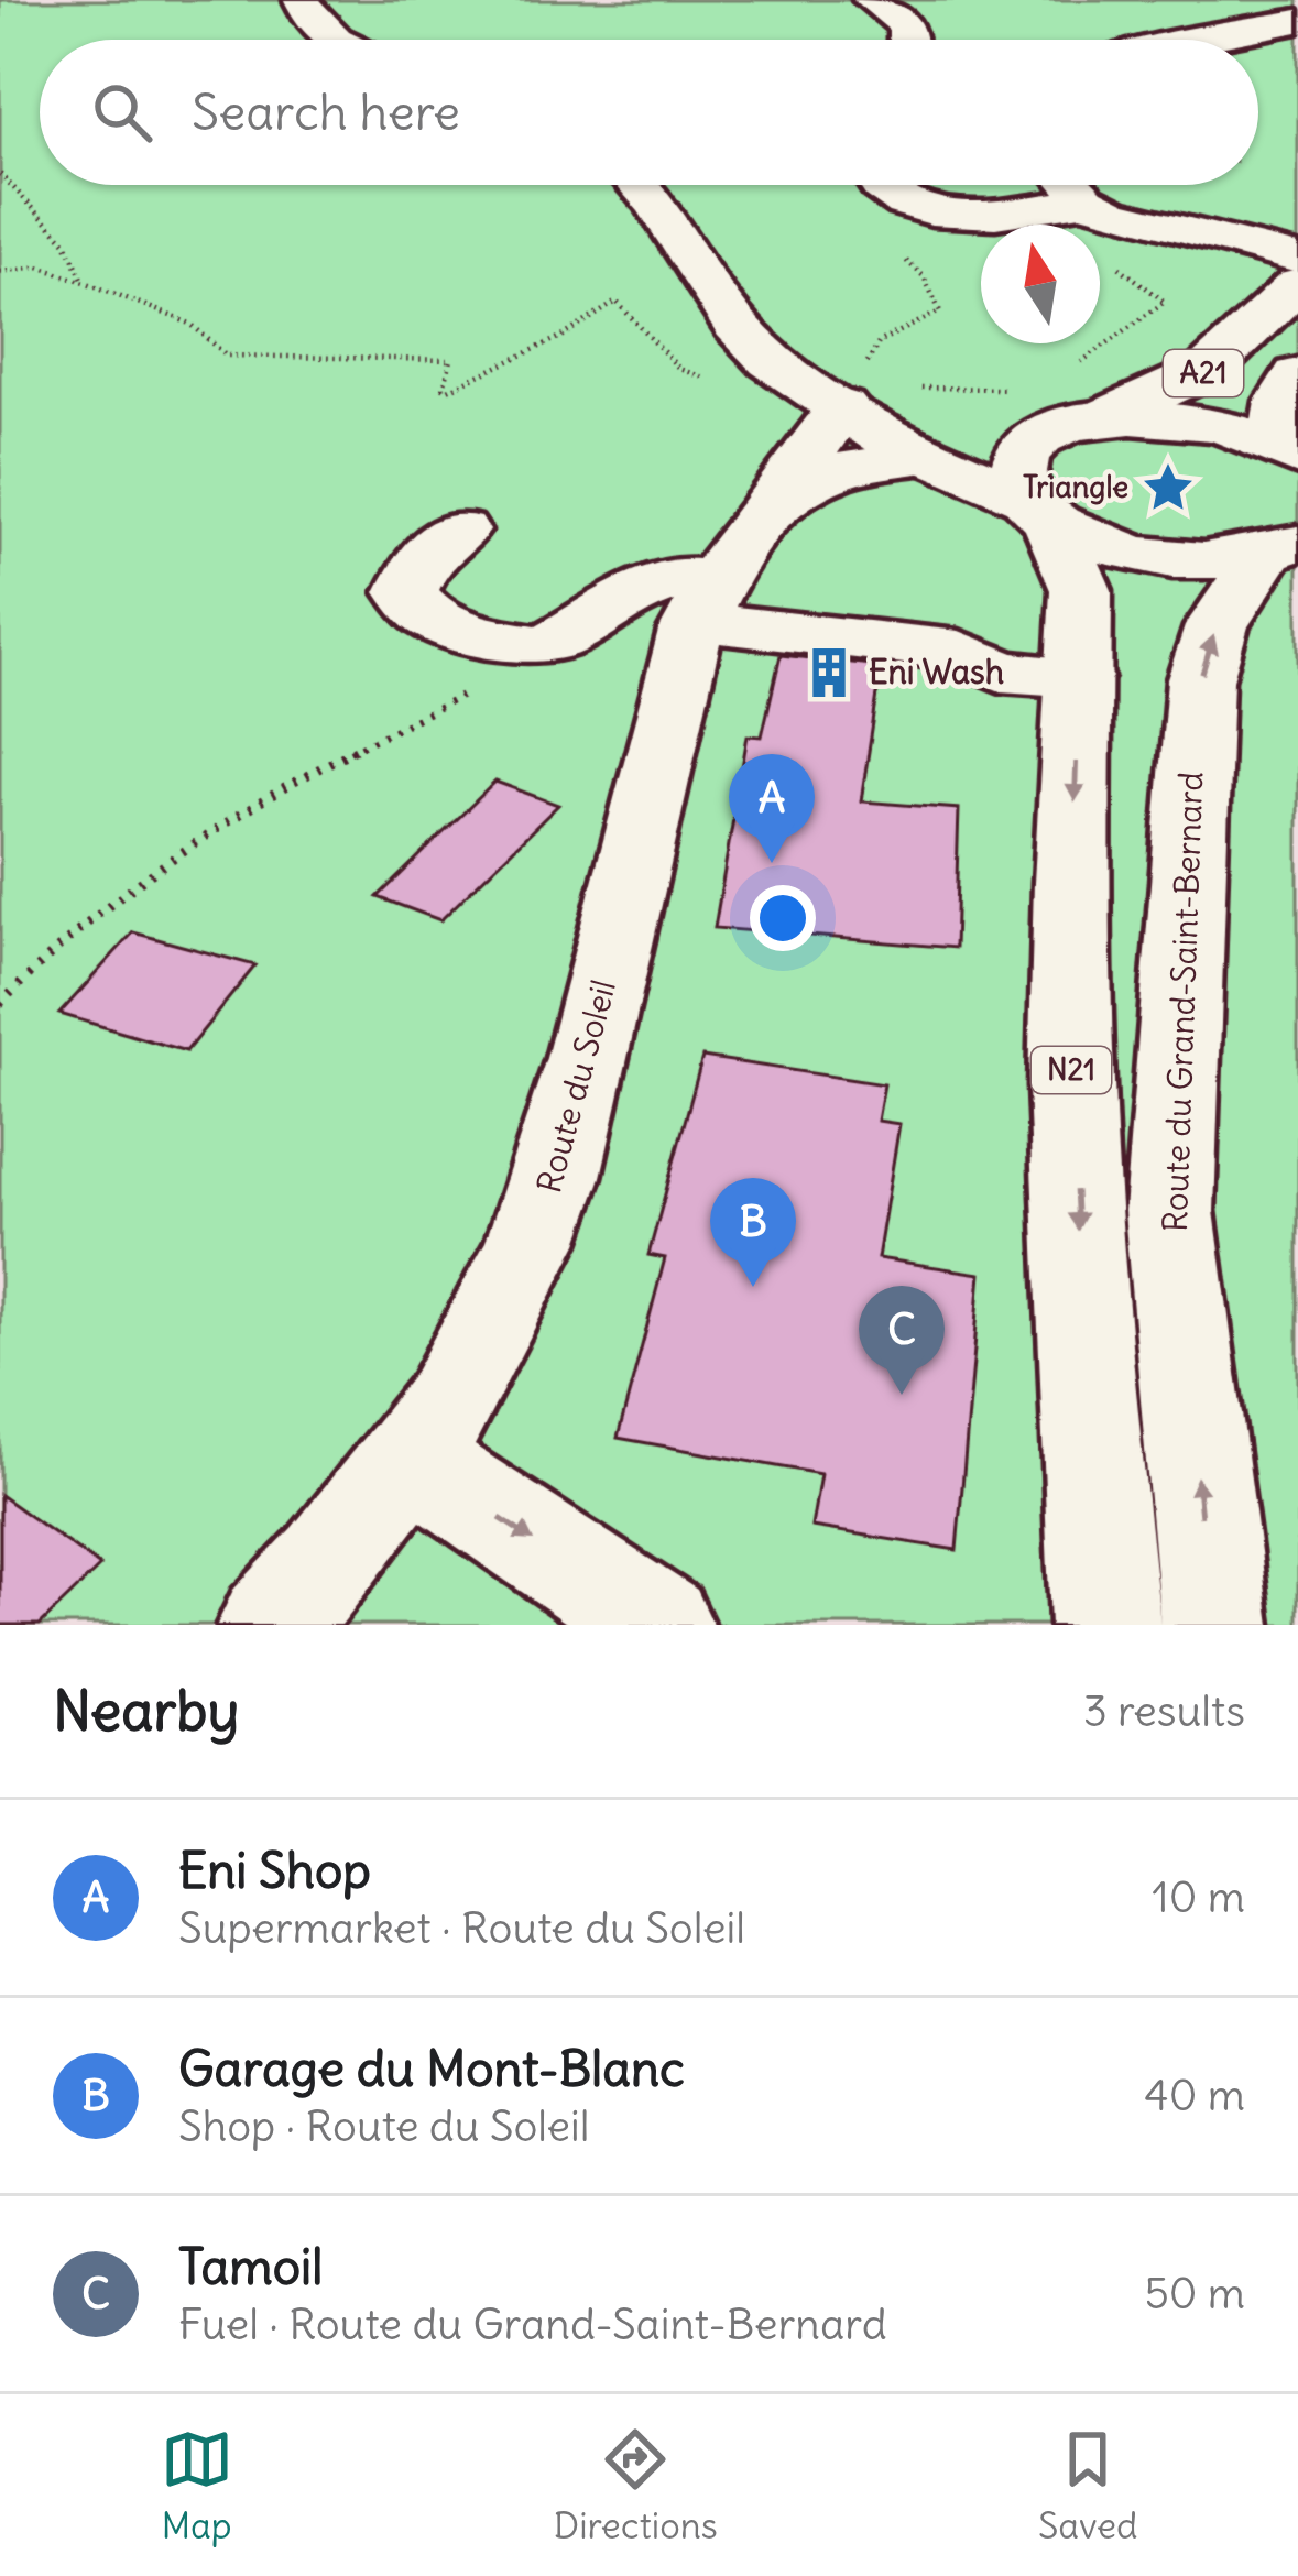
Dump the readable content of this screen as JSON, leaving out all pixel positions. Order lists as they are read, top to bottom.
{
  "streets": {
    "main road": [
      "A21",
      "Route du Grand-Saint-Bernard",
      "N21",
      "Route du Soleil"
    ]
  },
  "crossings": [
    ["Route du Grand-Saint-Bernard", "N21"],
    ["Route du Grand-Saint-Bernard", "Route du Soleil"]
  ],
  "places": {
    "place": ["Triangle"],
    "building": ["Eni Wash"]
  },
  "north": "top",
  "page": {
    "search": "Search here",
    "pins": ["A", "B", "C"],
    "heading": ["Nearby", "3 results"],
    "list": [
      {
        "mark": "A",
        "name": "Eni Shop",
        "note": "Supermarket · Route du Soleil",
        "value": "10 m"
      },
      {
        "mark": "B",
        "name": "Garage du Mont-Blanc",
        "note": "Shop · Route du Soleil",
        "value": "40 m"
      },
      {
        "mark": "C",
        "name": "Tamoil",
        "note": "Fuel · Route du Grand-Saint-Bernard",
        "value": "50 m"
      }
    ],
    "nav": ["Map", "Directions", "Saved"]
  }
}
